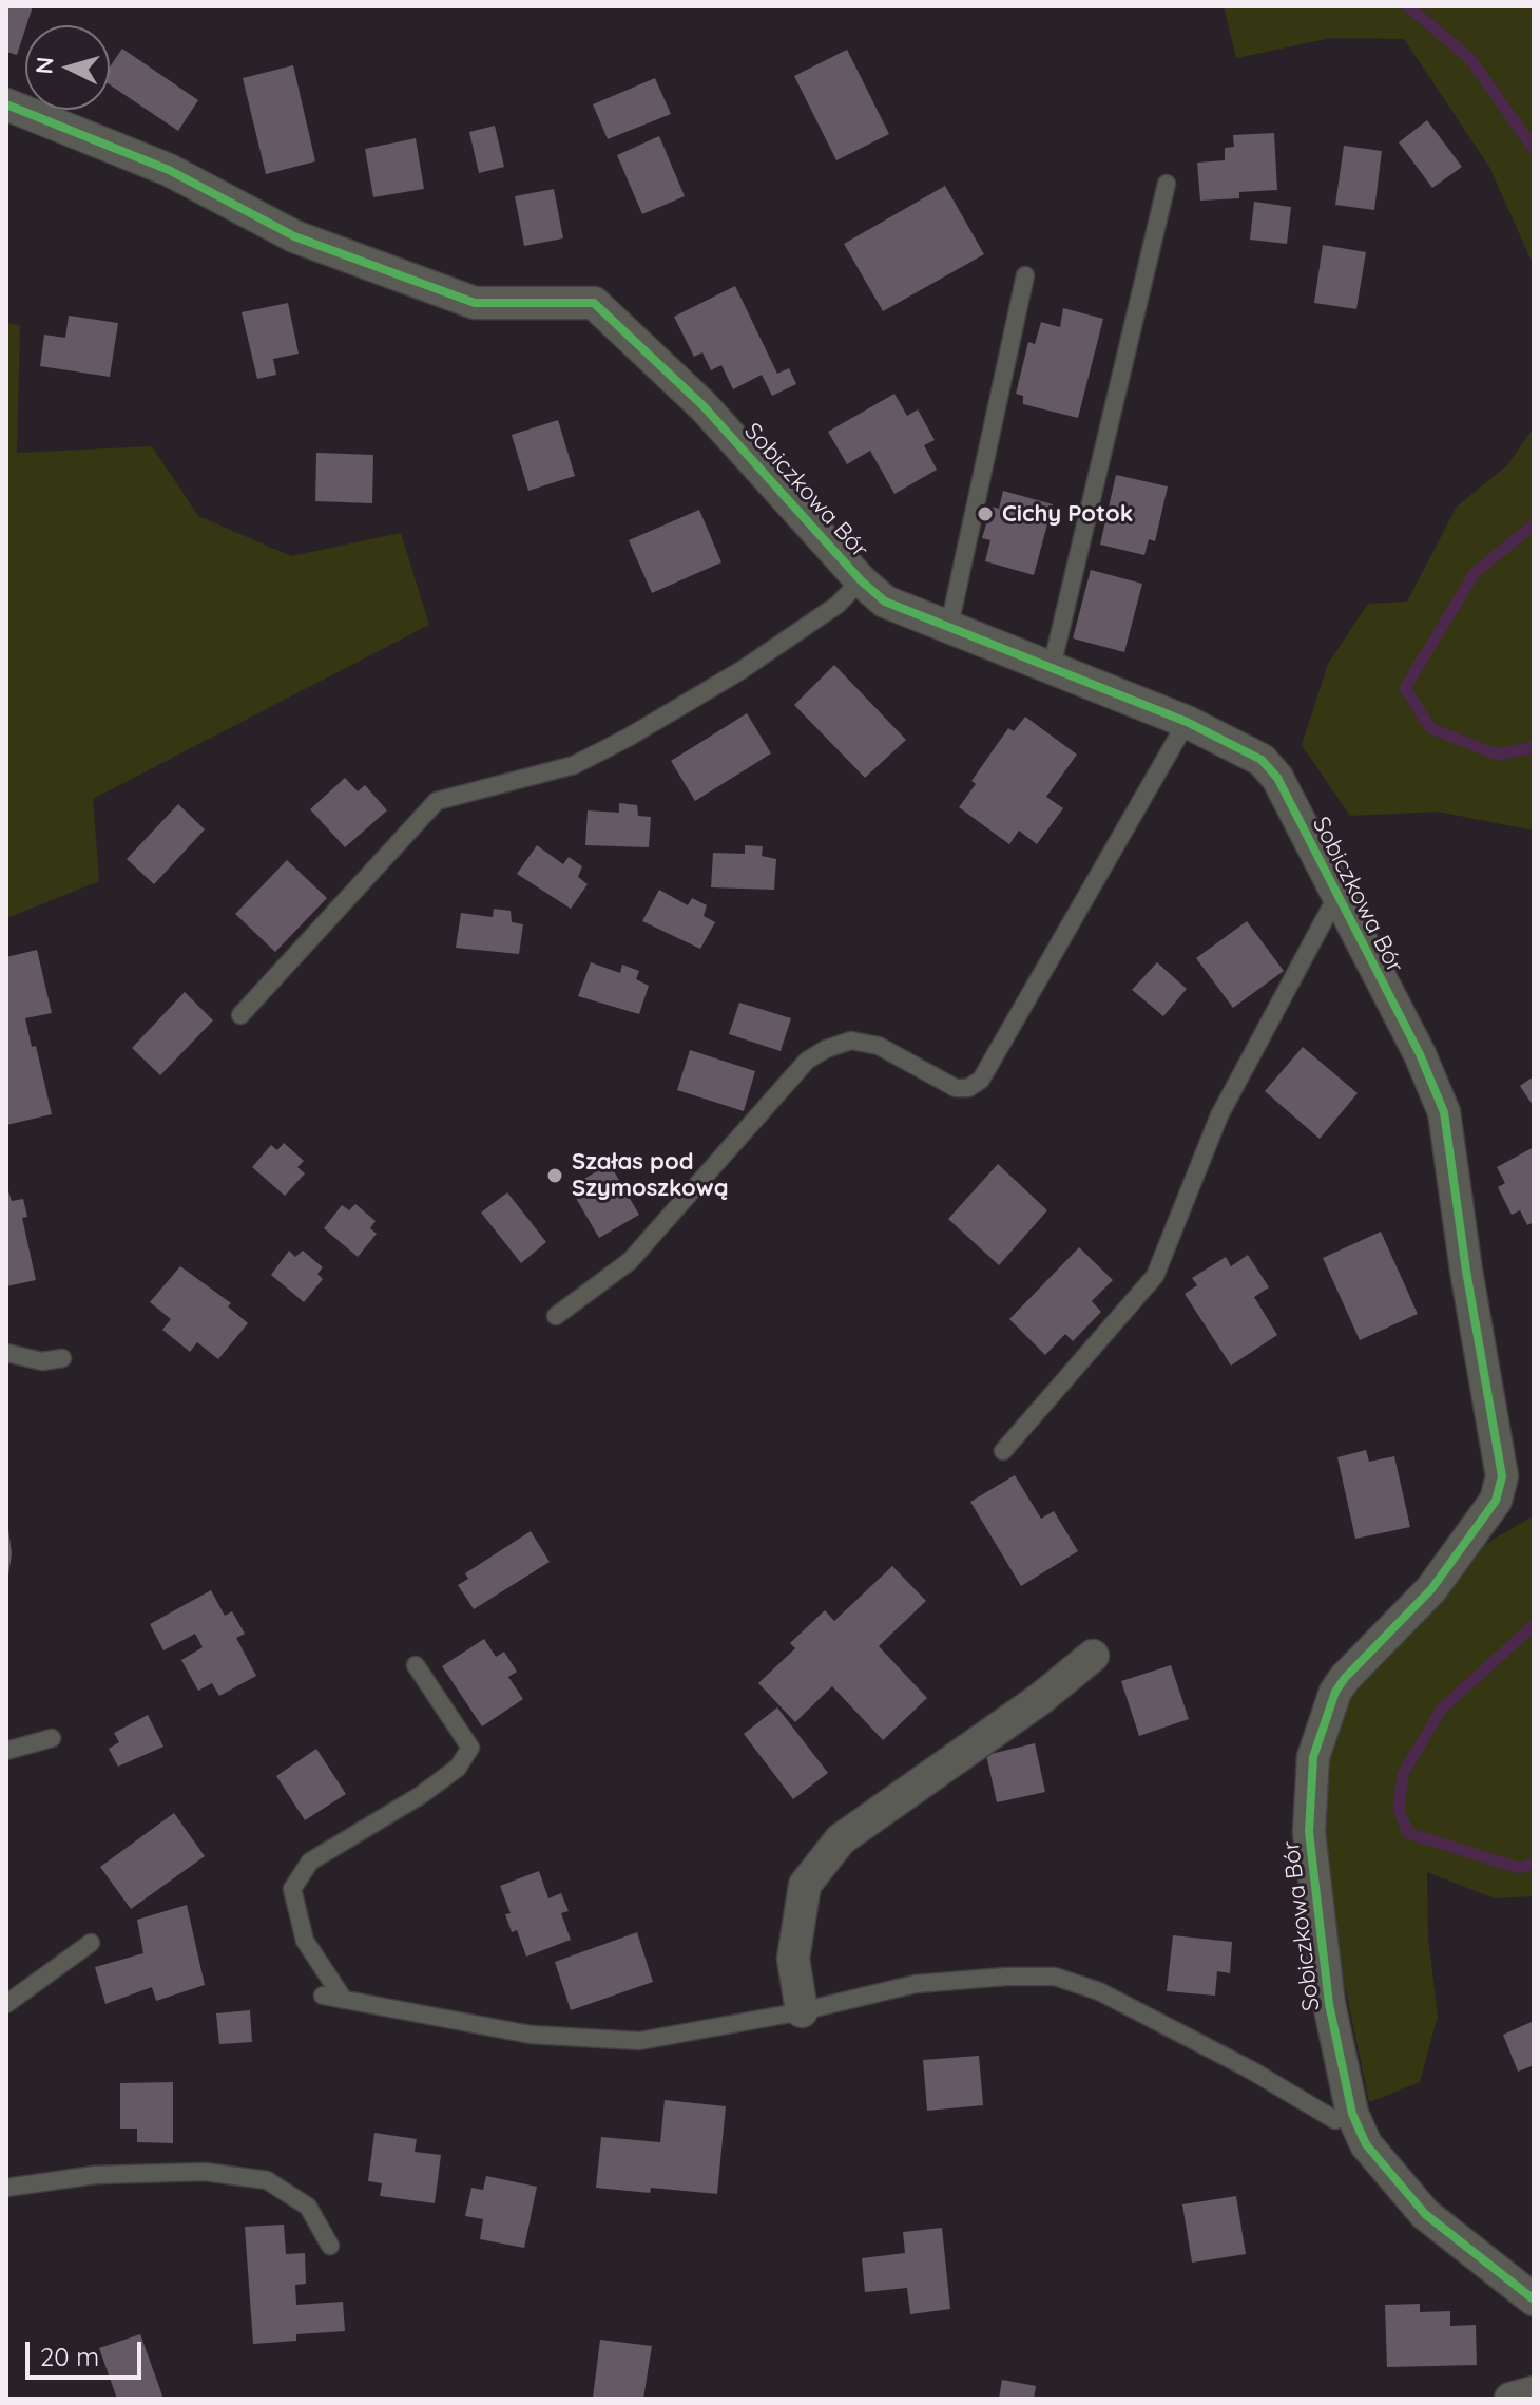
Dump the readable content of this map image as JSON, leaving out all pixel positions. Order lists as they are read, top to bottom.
{
  "streets": {
    "street": ["Sobiczkowa Bór"]
  },
  "places": ["Cichy Potok", "Szałas pod Szymoszkową"],
  "scale_bar": "20 m",
  "north": "left"
}
